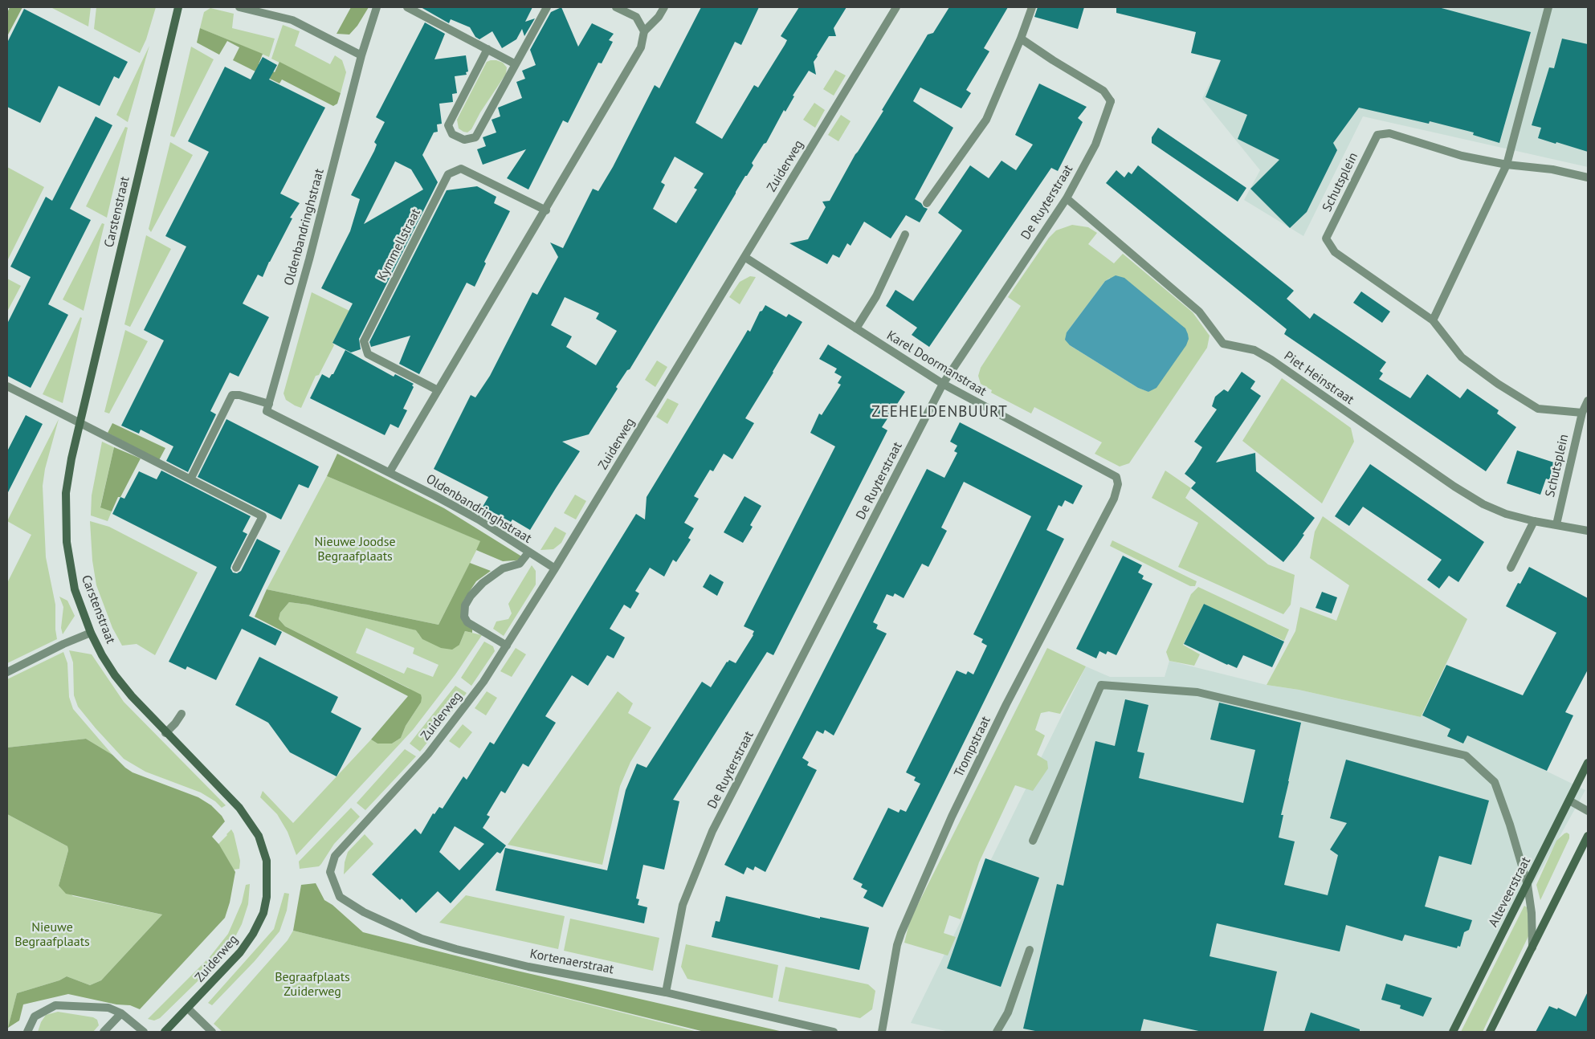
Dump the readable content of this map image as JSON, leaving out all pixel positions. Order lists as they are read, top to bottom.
{
  "streets": {
    "street": [
      "Zuiderweg",
      "Schutsplein",
      "De Ruyterstraat",
      "Carstenstraat",
      "Oldenbandringhstraat",
      "Kymmellstraat",
      "Karel Doormanstraat",
      "Piet Heinstraat",
      "Trompstraat",
      "Alteveerstraat",
      "Kortenaerstraat"
    ]
  },
  "crossings": [
    ["Zuiderweg", "Carstenstraat"],
    ["Zuiderweg", "Oldenbandringhstraat"],
    ["Zuiderweg", "Karel Doormanstraat"],
    ["Zuiderweg", "Kortenaerstraat"],
    ["Schutsplein", "Piet Heinstraat"],
    ["De Ruyterstraat", "Karel Doormanstraat"],
    ["De Ruyterstraat", "Piet Heinstraat"],
    ["De Ruyterstraat", "Kortenaerstraat"],
    ["Karel Doormanstraat", "Trompstraat"]
  ],
  "districts": ["ZEEHELDENBUURT"],
  "parks": ["Nieuwe Joodse Begraafplaats", "Nieuwe Begraafplaats", "Begraafplaats Zuiderweg"]
}
